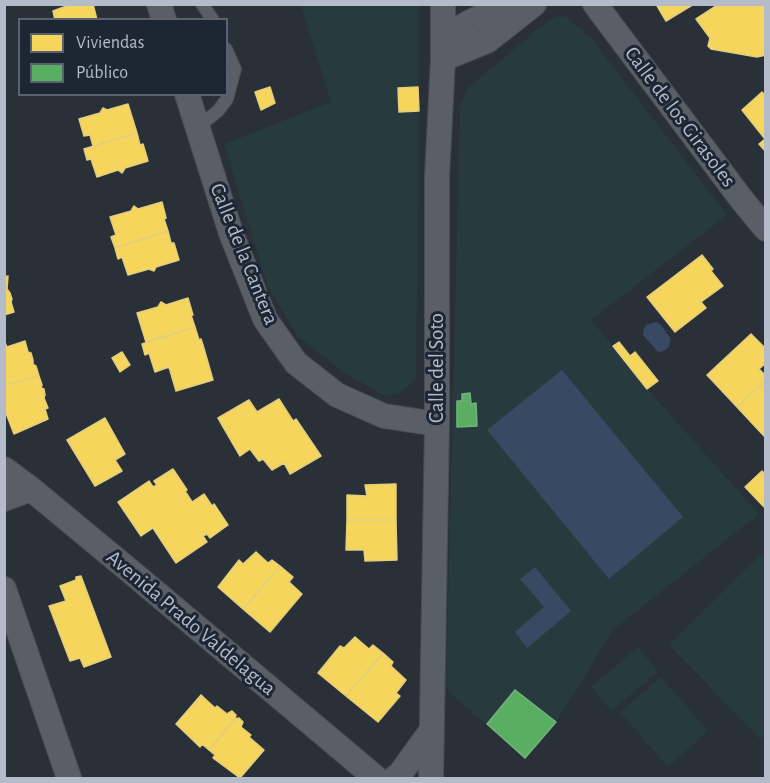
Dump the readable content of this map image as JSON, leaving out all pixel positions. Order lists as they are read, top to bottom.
{
  "streets": {
    "street": [
      "Calle de los Girasoles",
      "Calle de la Cantera",
      "Calle del Soto",
      "Avenida Prado Valdelagua"
    ]
  },
  "crossings": [
    ["Calle de la Cantera", "Calle del Soto"]
  ],
  "legend": ["Viviendas", "Público"]
}
